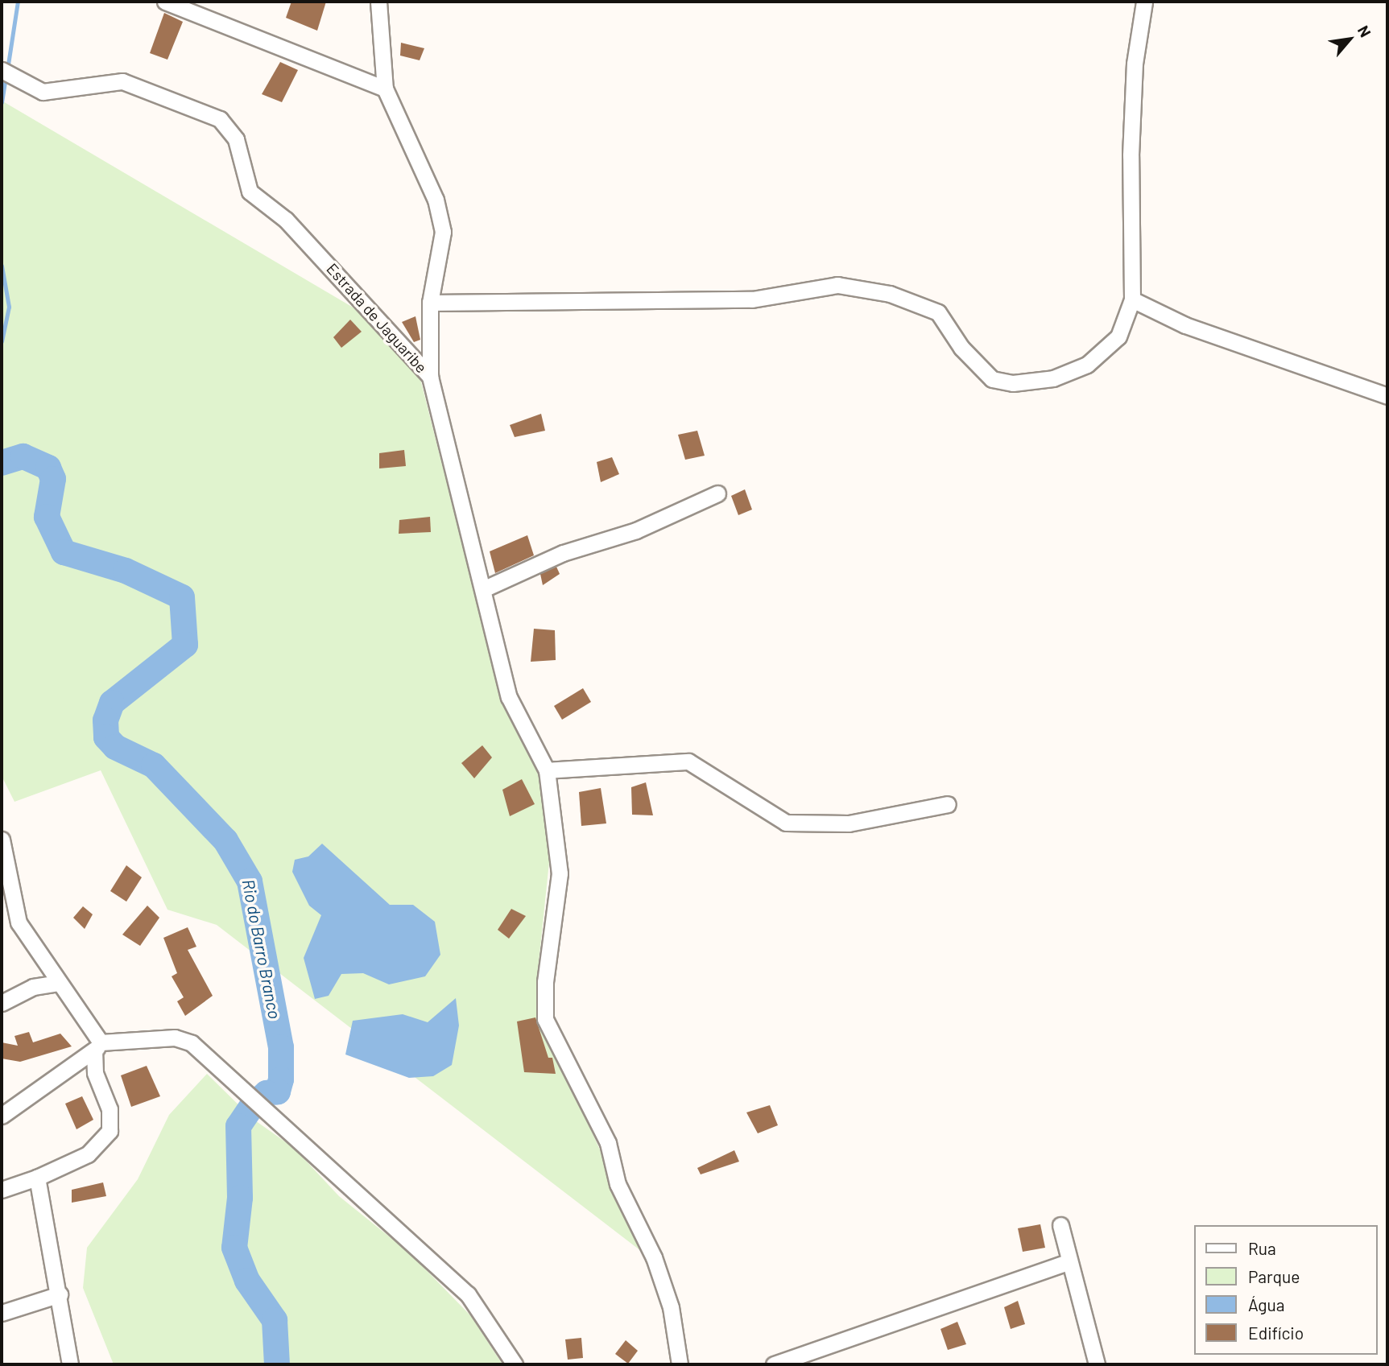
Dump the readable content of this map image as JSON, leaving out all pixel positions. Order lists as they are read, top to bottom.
{
  "streets": {
    "street": ["Estrada de Jaguaribe"]
  },
  "water": ["Rio do Barro Branco"],
  "legend": [
    "Rua",
    "Parque",
    "Água",
    "Edifício"
  ],
  "north": "top right"
}
